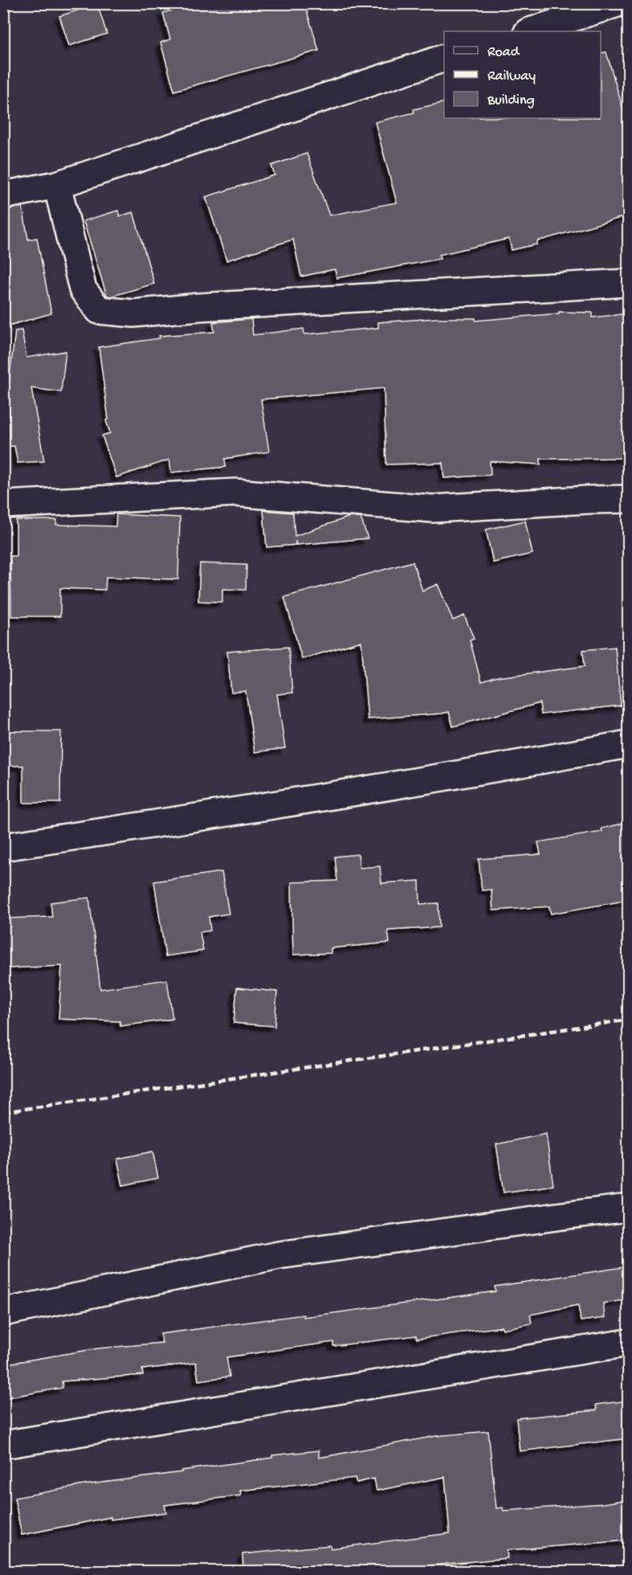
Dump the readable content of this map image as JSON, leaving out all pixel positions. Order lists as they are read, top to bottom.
{
  "legend": ["Road", "Railway", "Building"]
}
